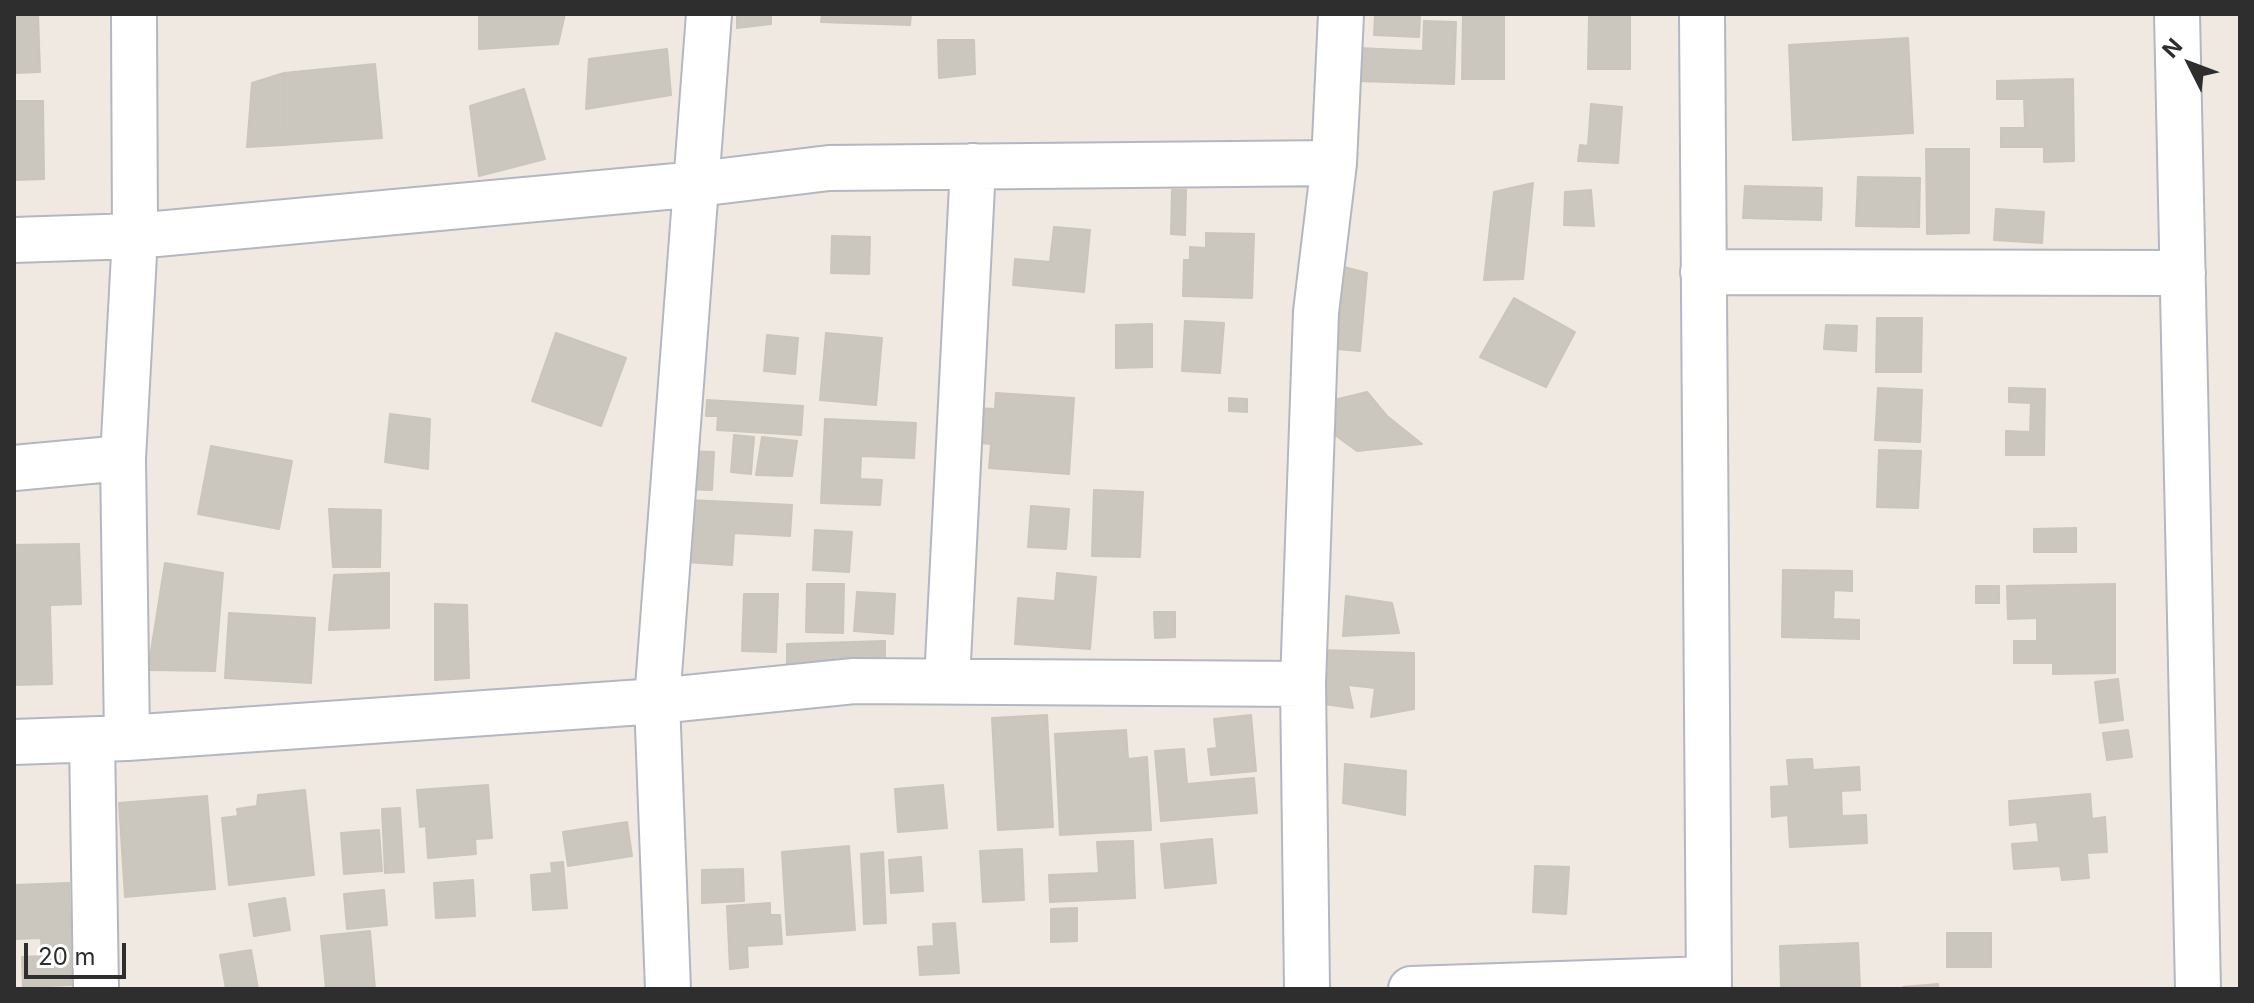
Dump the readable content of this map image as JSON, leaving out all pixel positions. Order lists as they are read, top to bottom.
{
  "scale_bar": "20 m",
  "north": "top left"
}
